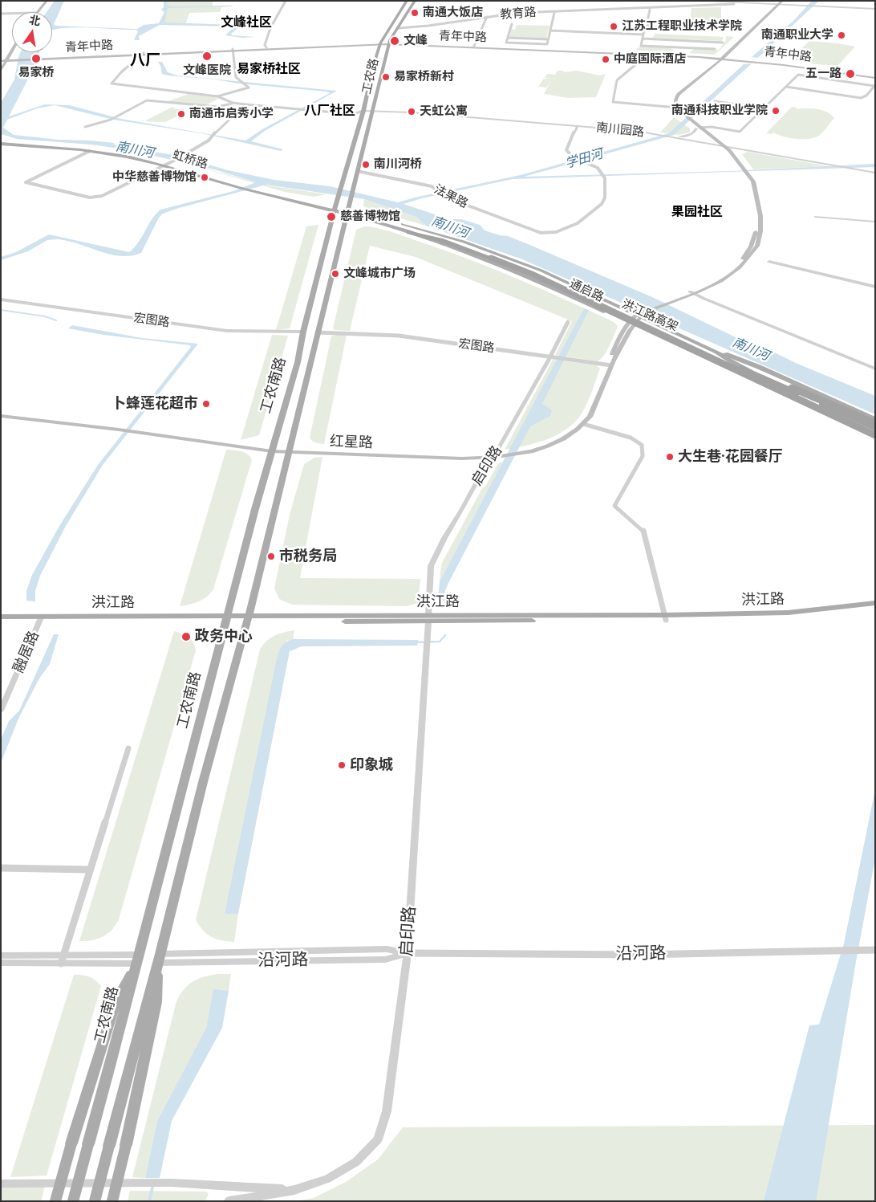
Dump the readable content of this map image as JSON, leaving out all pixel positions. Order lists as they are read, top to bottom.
{
  "streets": {
    "highway": ["洪江路高架"],
    "main road": [
      "青年中路",
      "工农路",
      "虹桥路",
      "通启路",
      "工农南路",
      "红星路",
      "洪江路"
    ],
    "street": [
      "教育路",
      "南川园路",
      "法果路",
      "宏图路",
      "启印路",
      "融居路",
      "沿河路"
    ]
  },
  "crossings": [
    ["教育路", "工农路"],
    ["青年中路", "工农路"],
    ["工农路", "南川园路"],
    ["工农路", "虹桥路"],
    ["工农路", "法果路"],
    ["工农路", "通启路"],
    ["工农路", "工农南路"],
    ["南川园路", "法果路"],
    ["虹桥路", "通启路"],
    ["虹桥路", "工农南路"],
    ["通启路", "洪江路高架"],
    ["通启路", "工农南路"],
    ["通启路", "红星路"],
    ["宏图路", "工农南路"],
    ["宏图路", "红星路"],
    ["宏图路", "启印路"],
    ["工农南路", "红星路"],
    ["工农南路", "洪江路"],
    ["工农南路", "沿河路"],
    ["红星路", "启印路"],
    ["启印路", "洪江路"],
    ["启印路", "沿河路"],
    ["洪江路", "融居路"]
  ],
  "districts": [
    "文峰社区",
    "八厂",
    "易家桥社区",
    "八厂社区",
    "果园社区"
  ],
  "water": ["南川河", "学田河"],
  "places": [
    "南通大饭店",
    "江苏工程职业技术学院",
    "南通职业大学",
    "文峰",
    "文峰医院",
    "易家桥",
    "中庭国际酒店",
    "五一路",
    "易家桥新村",
    "南通科技职业学院",
    "天虹公寓",
    "南通市启秀小学",
    "南川河桥",
    "中华慈善博物馆",
    "慈善博物馆",
    "文峰城市广场",
    "卜蜂莲花超市",
    "大生巷·花园餐厅",
    "市税务局",
    "政务中心",
    "印象城"
  ],
  "north": "top"
}
